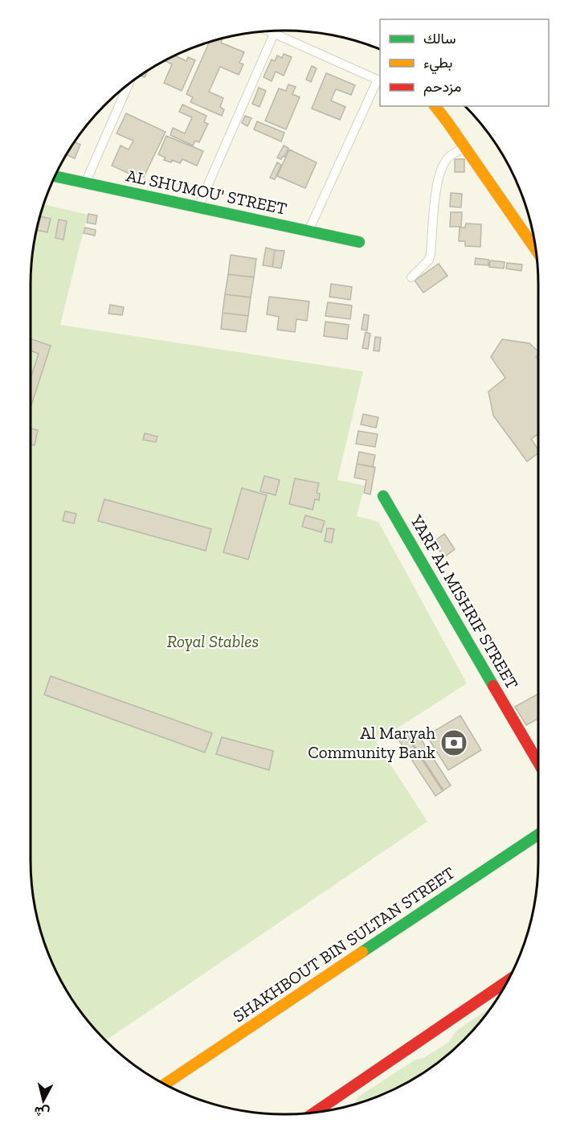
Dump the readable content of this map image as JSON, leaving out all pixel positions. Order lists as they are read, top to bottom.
{
  "streets": {
    "street": ["AL SHUMOU' STREET", "YARF AL MISHRIF STREET", "SHAKHBOUT BIN SULTAN STREET"]
  },
  "parks": ["Royal Stables"],
  "places": {
    "bank": ["Al Maryah Community Bank"]
  },
  "legend": ["سالك", "بطيء", "مزدحم"],
  "north": "bottom"
}
